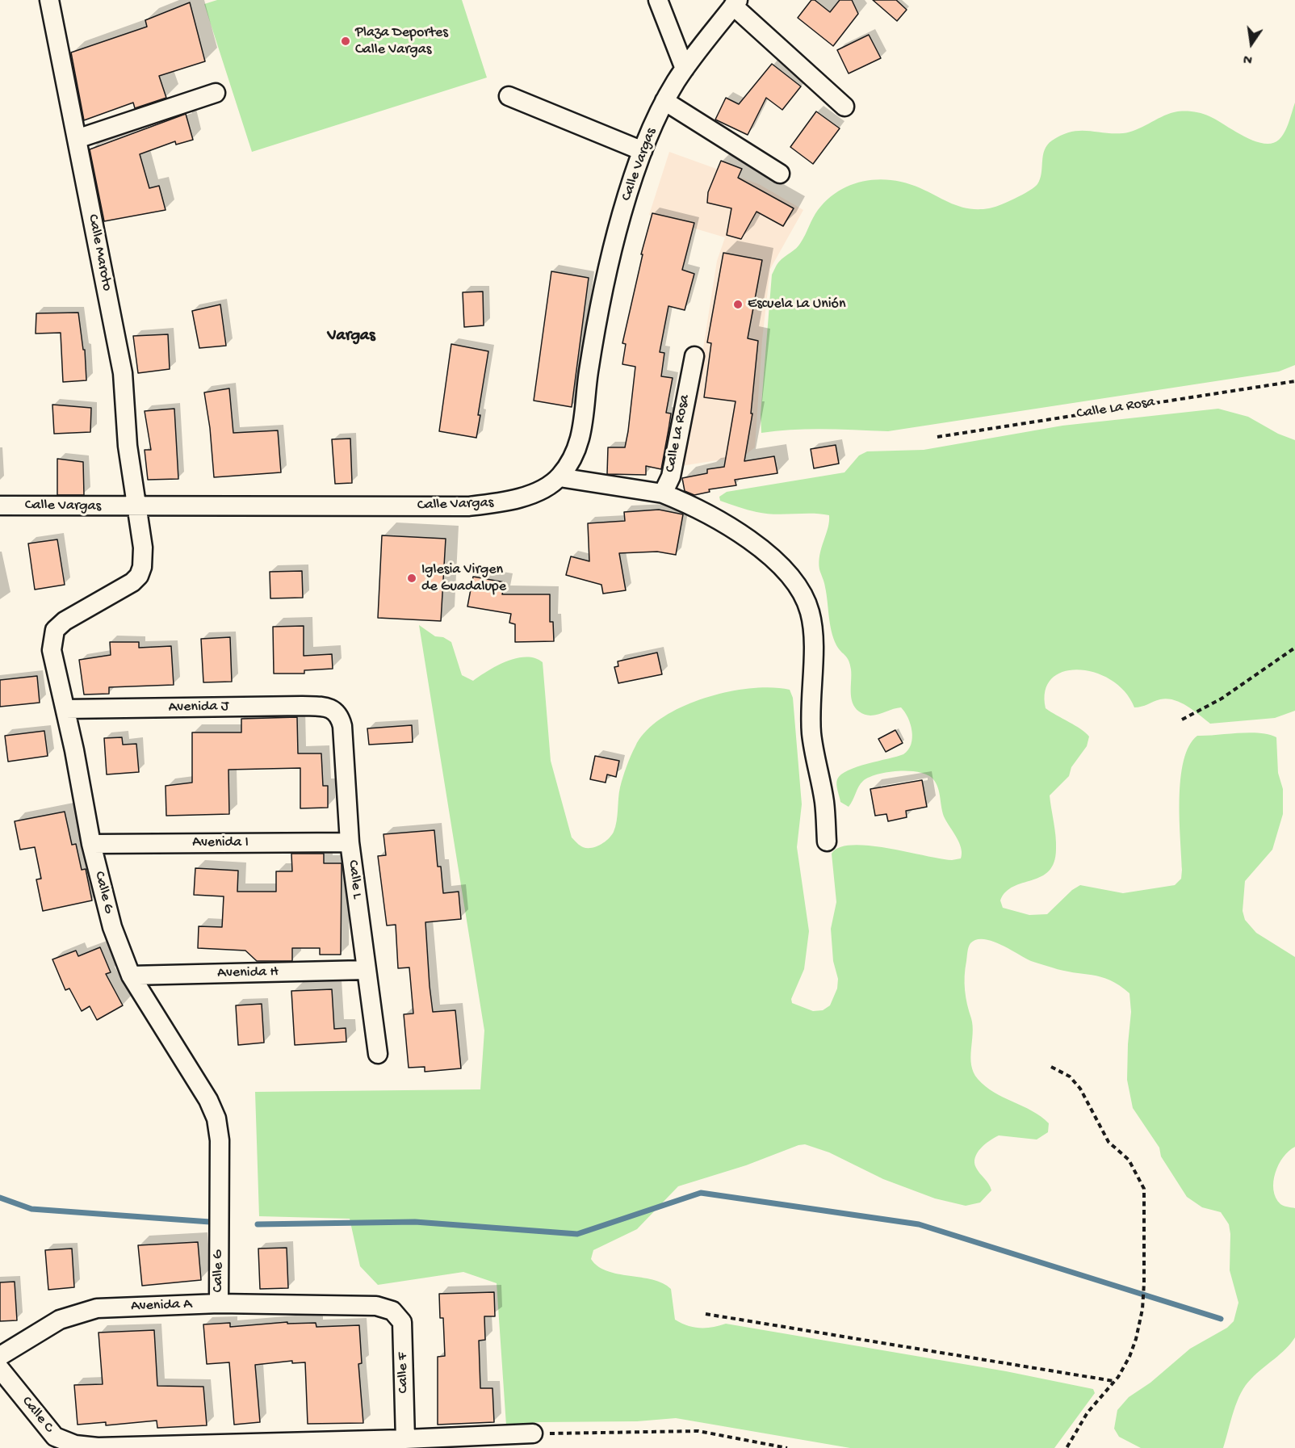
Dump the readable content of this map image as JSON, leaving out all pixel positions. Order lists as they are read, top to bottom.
{
  "streets": {
    "street": [
      "Calle Vargas",
      "Calle Maroto",
      "Calle La Rosa",
      "Avenida J",
      "Avenida I",
      "Calle L",
      "Calle G",
      "Avenida H",
      "Avenida A",
      "Calle F",
      "Calle C"
    ]
  },
  "crossings": [
    ["Calle Vargas", "Calle Maroto"],
    ["Calle Vargas", "Calle G"],
    ["Calle Maroto", "Calle G"],
    ["Avenida J", "Calle L"],
    ["Avenida J", "Calle G"],
    ["Avenida I", "Calle L"],
    ["Avenida I", "Calle G"],
    ["Calle L", "Avenida H"],
    ["Calle G", "Avenida H"],
    ["Calle G", "Avenida A"],
    ["Avenida A", "Calle F"],
    ["Calle F", "Calle C"]
  ],
  "districts": ["Vargas"],
  "places": ["Plaza Deportes Calle Vargas", "Escuela La Unión", "Iglesia Virgen de Guadalupe"],
  "north": "bottom"
}
